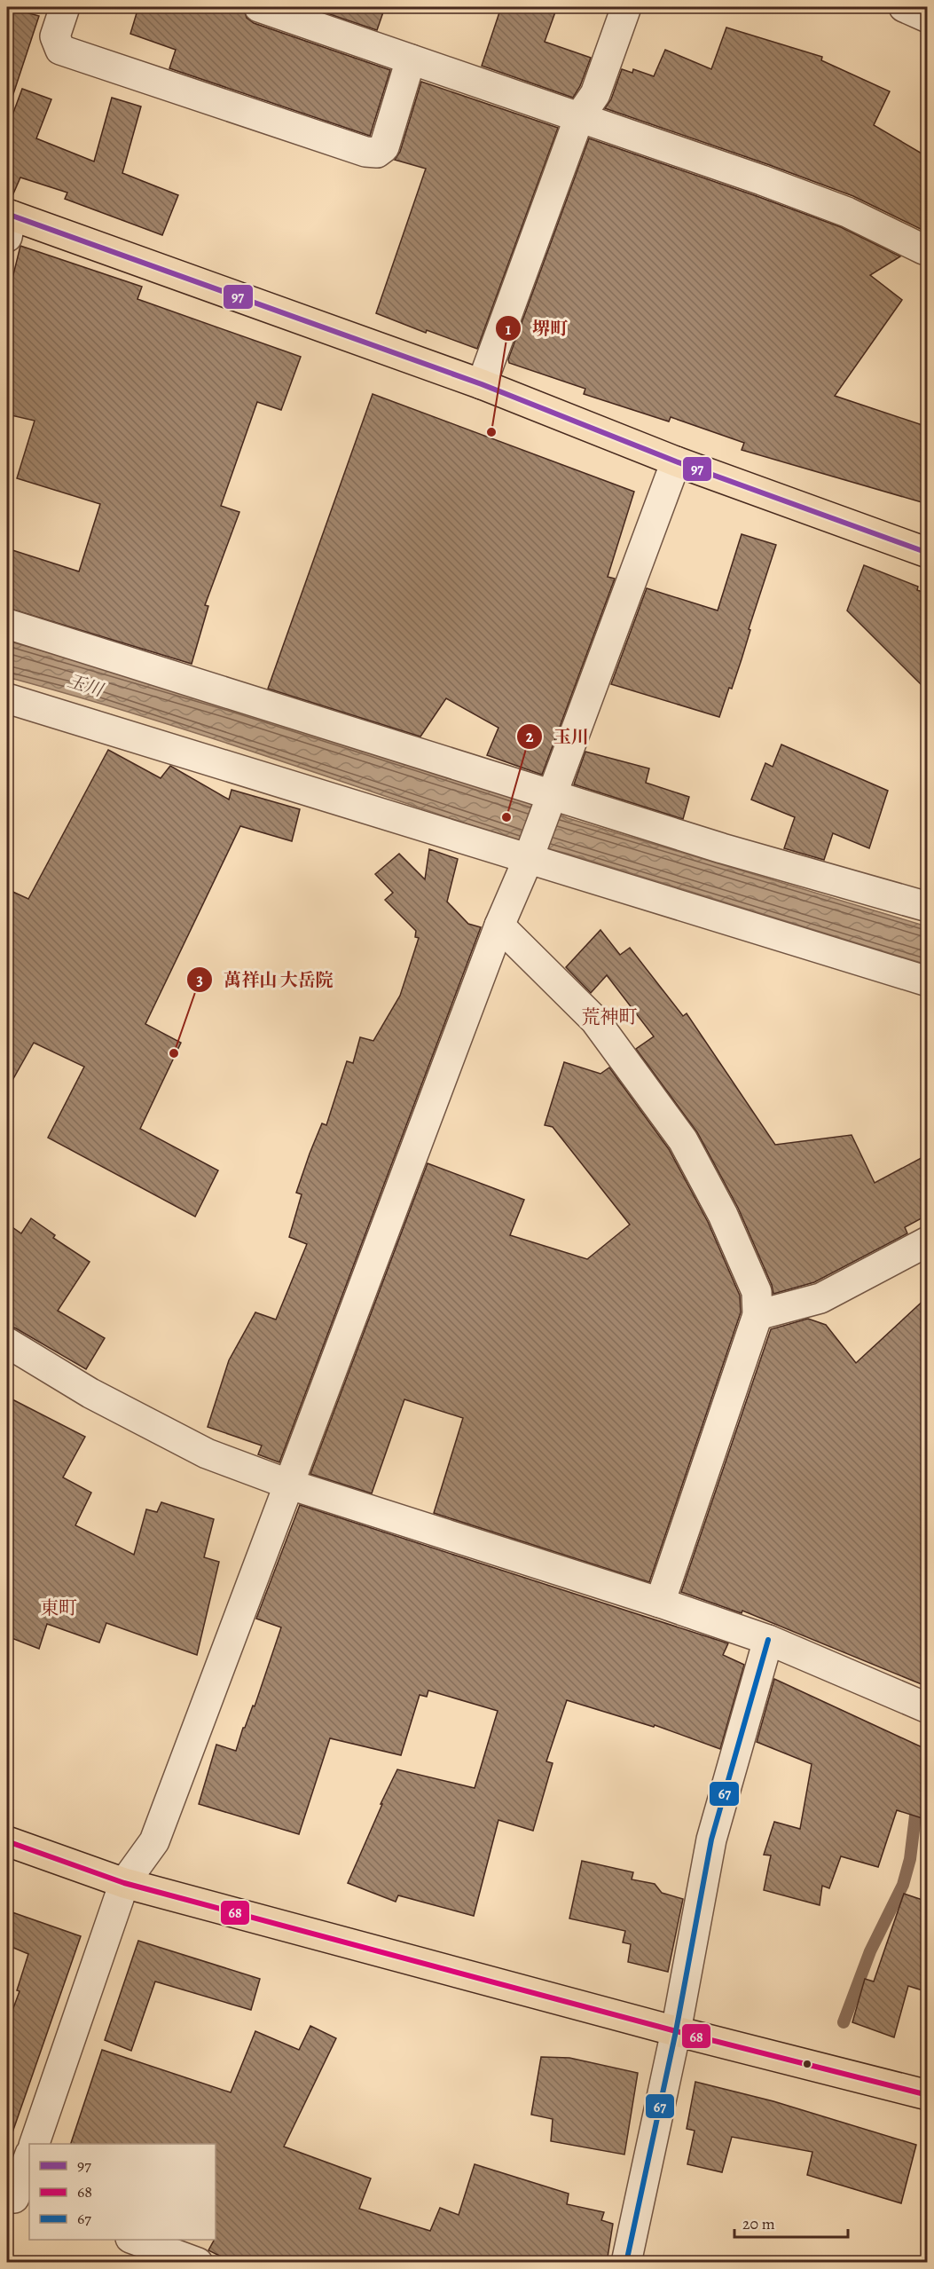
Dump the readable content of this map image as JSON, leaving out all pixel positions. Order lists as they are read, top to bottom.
{
  "districts": ["荒神町", "東町"],
  "water": ["玉川"],
  "places": ["堺町", "玉川", "萬祥山 大岳院"],
  "lines": ["transit line 97", "transit line 67", "transit line 68"],
  "legend": ["97", "68", "67"],
  "scale_bar": "20 m"
}
